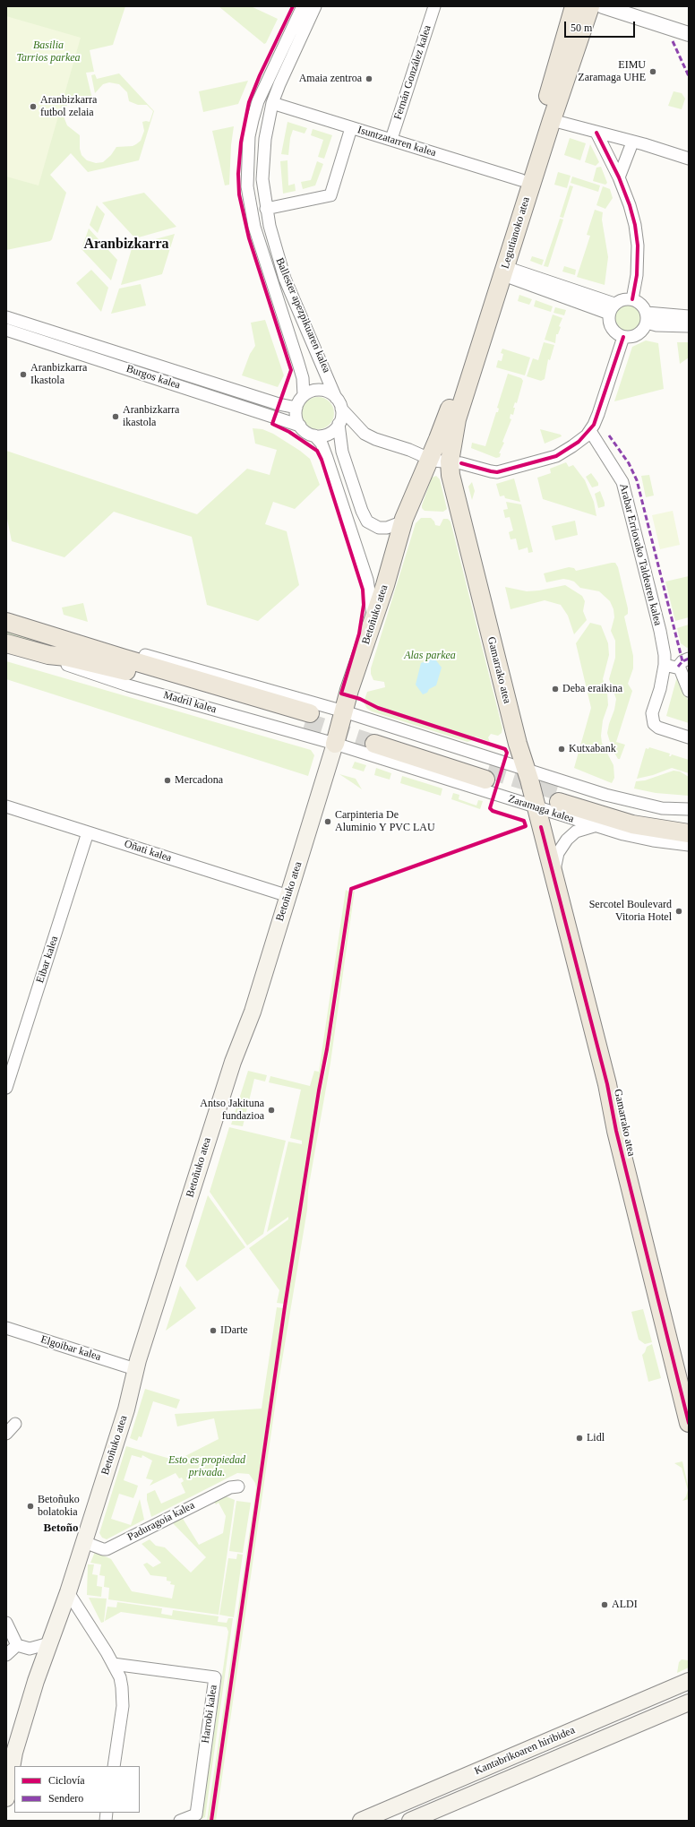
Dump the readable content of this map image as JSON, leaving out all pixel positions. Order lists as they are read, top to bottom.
{
  "streets": {
    "main road": [
      "Legutianoko atea",
      "Betoñuko atea",
      "Gamarrako atea",
      "Madril kalea",
      "Zaramaga kalea",
      "Kantabrikoaren hiribidea"
    ],
    "street": [
      "Fernán González kalea",
      "Isuntzatarren kalea",
      "Ballester apezpikuaren kalea",
      "Burgos kalea",
      "Arabar Errioxako Taldearen kalea",
      "Oñati kalea",
      "Eibar kalea",
      "Elgoibar kalea",
      "Paduragoia kalea",
      "Harrobi kalea"
    ]
  },
  "crossings": [
    ["Fernán González kalea", "Isuntzatarren kalea"],
    ["Isuntzatarren kalea", "Legutianoko atea"],
    ["Isuntzatarren kalea", "Ballester apezpikuaren kalea"],
    ["Legutianoko atea", "Betoñuko atea"],
    ["Legutianoko atea", "Gamarrako atea"],
    ["Ballester apezpikuaren kalea", "Burgos kalea"],
    ["Betoñuko atea", "Madril kalea"],
    ["Betoñuko atea", "Zaramaga kalea"],
    ["Betoñuko atea", "Oñati kalea"],
    ["Betoñuko atea", "Elgoibar kalea"],
    ["Betoñuko atea", "Paduragoia kalea"],
    ["Gamarrako atea", "Zaramaga kalea"],
    ["Madril kalea", "Zaramaga kalea"],
    ["Oñati kalea", "Eibar kalea"]
  ],
  "districts": ["Aranbizkarra", "Betoño"],
  "parks": ["Basilia Tarrios parkea", "Alas parkea", "Esto es propiedad privada."],
  "places": [
    "EIMU Zaramaga UHE",
    "Amaia zentroa",
    "Aranbizkarra futbol zelaia",
    "Aranbizkarra Ikastola",
    "Aranbizkarra ikastola",
    "Deba eraikina",
    "Kutxabank",
    "Mercadona",
    "Carpinteria De Aluminio Y PVC LAU",
    "Sercotel Boulevard Vitoria Hotel",
    "Antso Jakituna fundazioa",
    "IDarte",
    "Lidl",
    "Betoñuko bolatokia",
    "ALDI"
  ],
  "legend": ["Ciclovía", "Sendero"],
  "scale_bar": "50 m"
}
